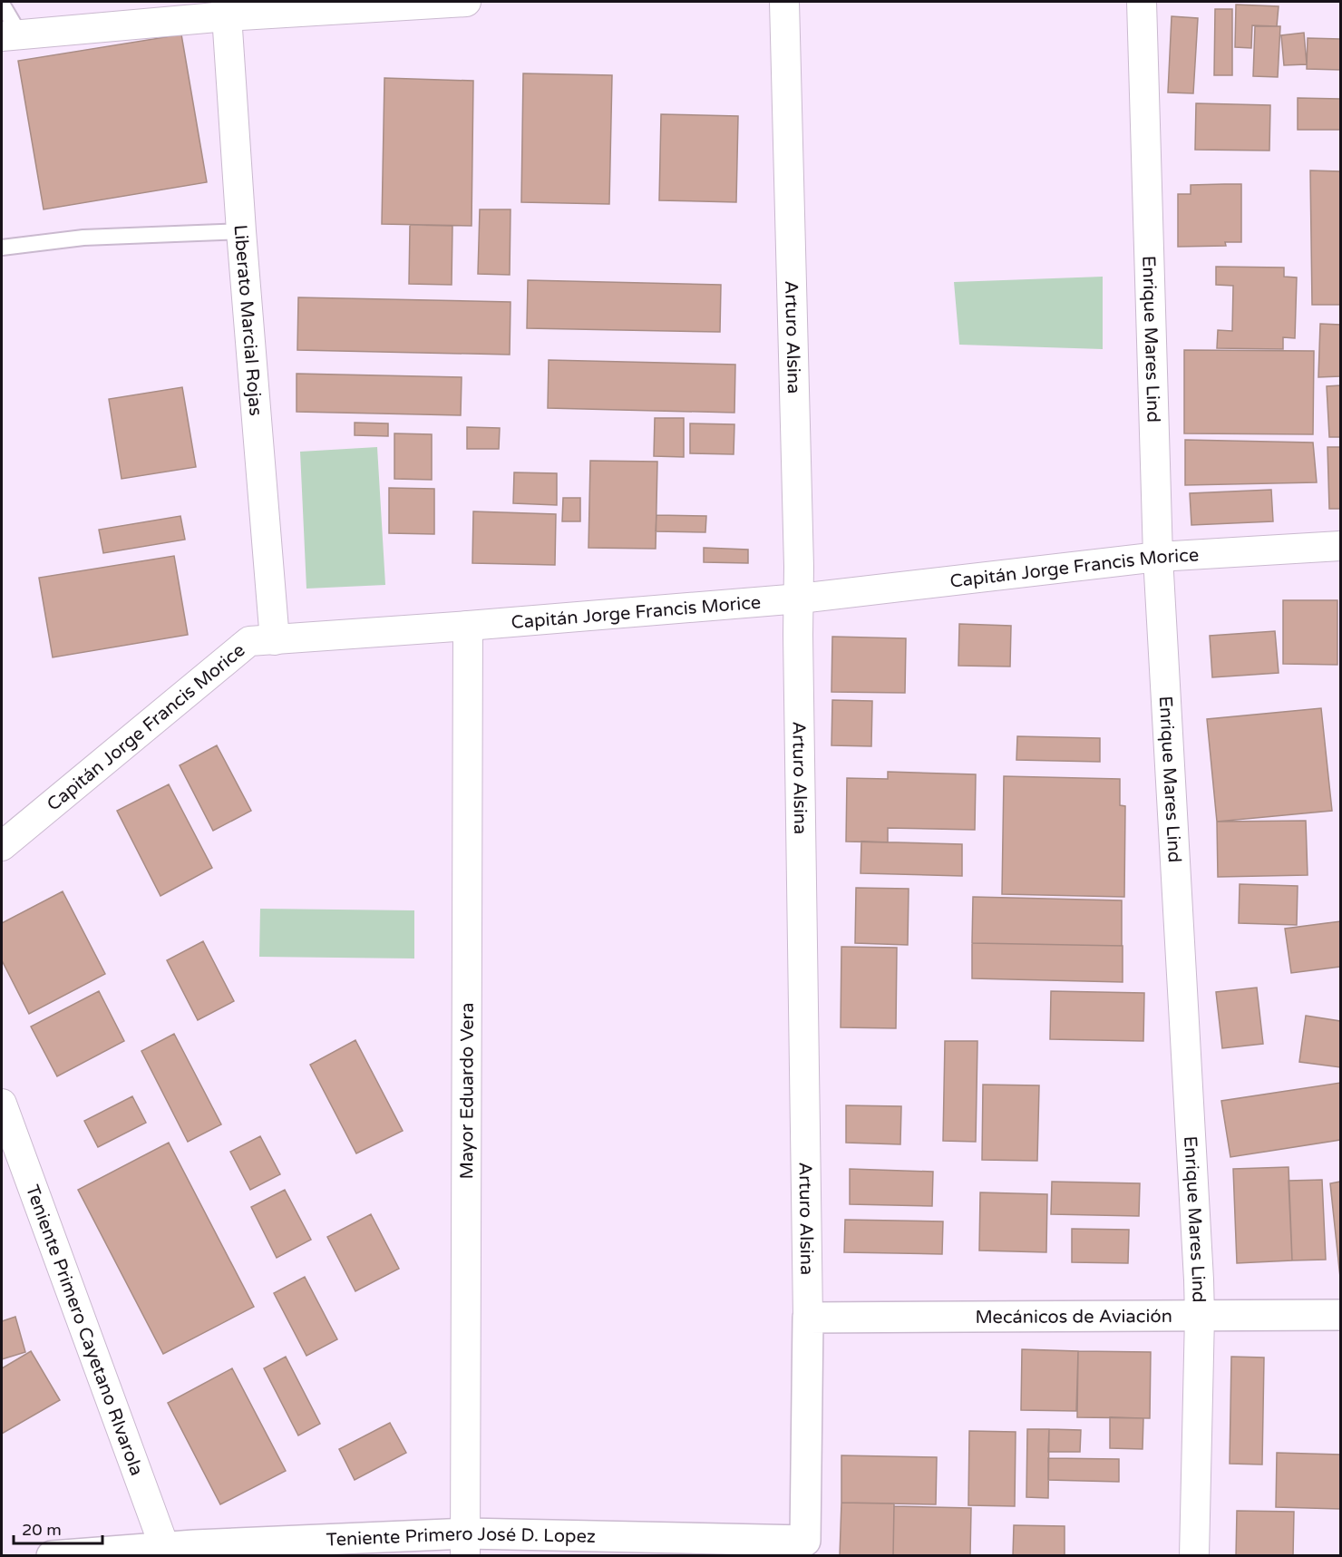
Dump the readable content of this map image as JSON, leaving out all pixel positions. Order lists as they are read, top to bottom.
{
  "streets": {
    "street": [
      "Liberato Marcial Rojas",
      "Arturo Alsina",
      "Enrique Mares Lind",
      "Capitán Jorge Francis Morice",
      "Mayor Eduardo Vera",
      "Mecánicos de Aviación",
      "Teniente Primero Cayetano RIvarola",
      "Teniente Primero José D. Lopez"
    ]
  },
  "crossings": [
    ["Liberato Marcial Rojas", "Capitán Jorge Francis Morice"],
    ["Arturo Alsina", "Capitán Jorge Francis Morice"],
    ["Arturo Alsina", "Mecánicos de Aviación"],
    ["Arturo Alsina", "Teniente Primero José D. Lopez"],
    ["Enrique Mares Lind", "Capitán Jorge Francis Morice"],
    ["Enrique Mares Lind", "Mecánicos de Aviación"],
    ["Capitán Jorge Francis Morice", "Mayor Eduardo Vera"],
    ["Mayor Eduardo Vera", "Teniente Primero José D. Lopez"],
    ["Teniente Primero Cayetano RIvarola", "Teniente Primero José D. Lopez"]
  ],
  "scale_bar": "20 m"
}
